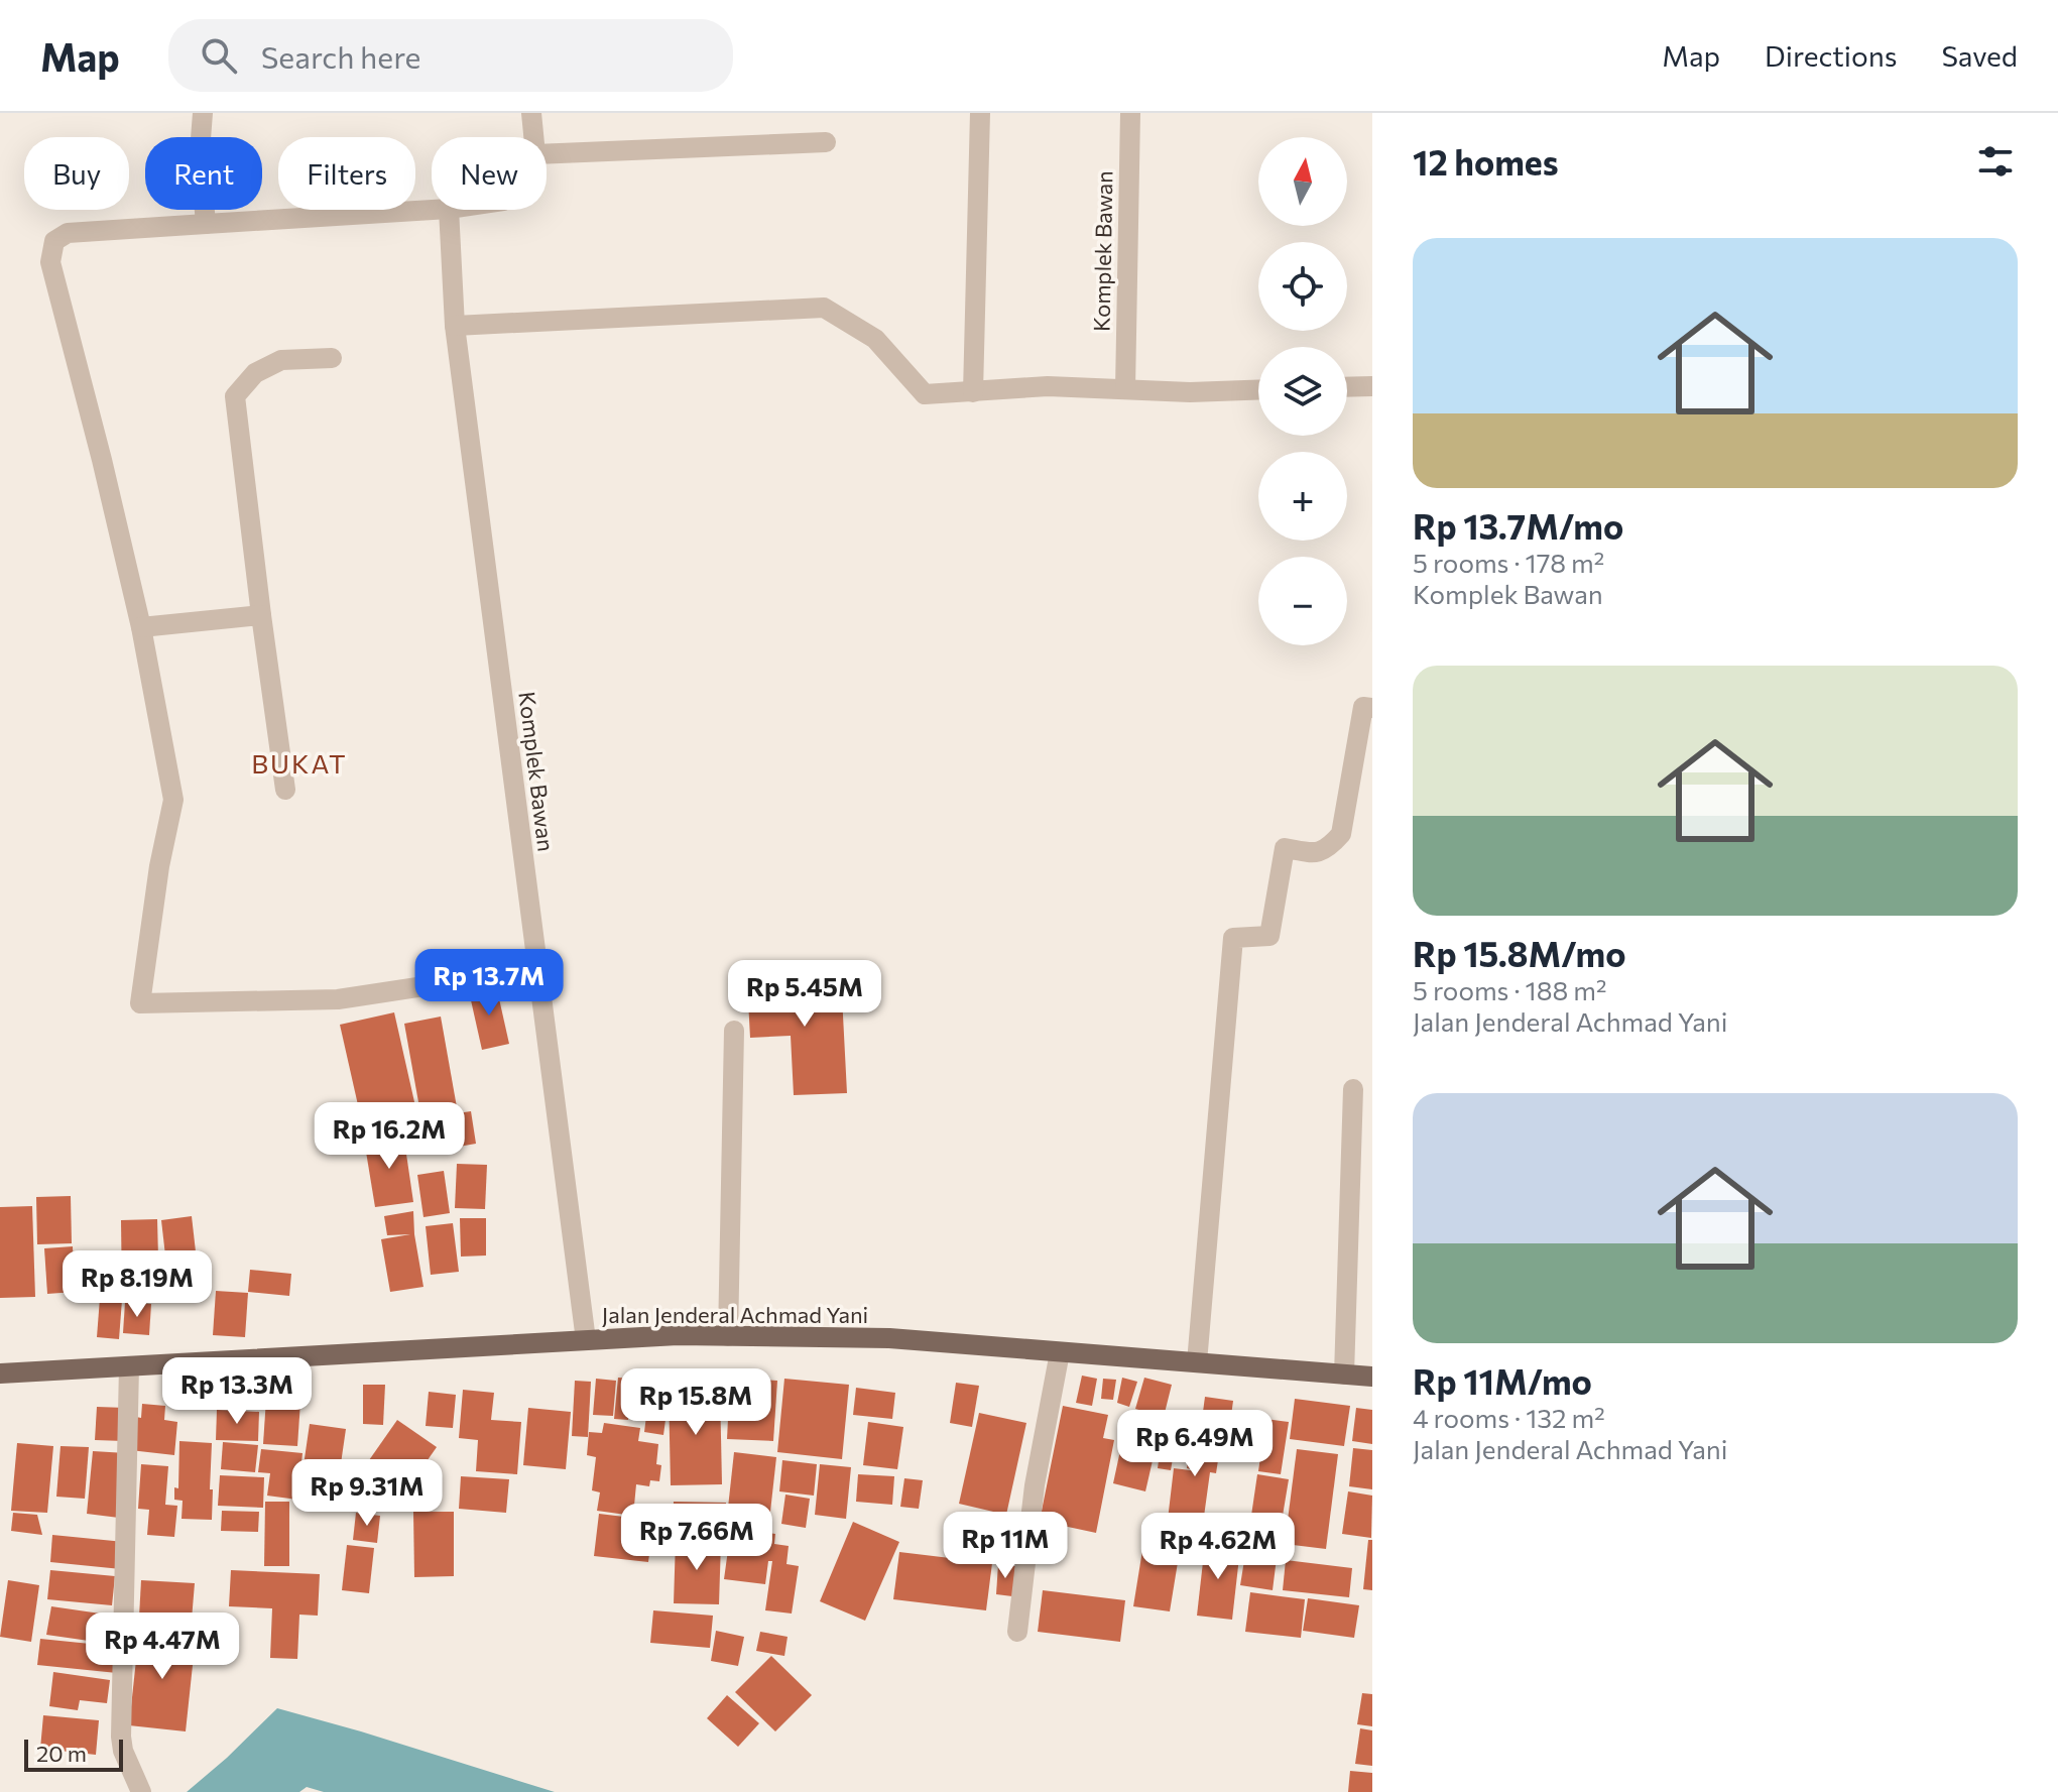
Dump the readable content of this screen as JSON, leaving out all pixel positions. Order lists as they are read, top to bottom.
{
  "streets": {
    "main road": ["Jalan Jenderal Achmad Yani"],
    "street": ["Komplek Bawan"]
  },
  "crossings": [
    ["Komplek Bawan", "Jalan Jenderal Achmad Yani"]
  ],
  "districts": ["BUKAT"],
  "scale_bar": "20 m",
  "north": "top",
  "page": {
    "header": "Map",
    "search": "Search here",
    "nav": ["Map", "Directions", "Saved"],
    "heading": "12 homes",
    "map_buttons": ["+", "−"],
    "chip": [
      "Buy",
      "Rent",
      "Filters",
      "New"
    ],
    "list": [
      {
        "name": "Rp 13.7M/mo",
        "note": "5 rooms · 178 m² · Komplek Bawan"
      },
      {
        "name": "Rp 15.8M/mo",
        "note": "5 rooms · 188 m² · Jalan Jenderal Achmad Yani"
      },
      {
        "name": "Rp 11M/mo",
        "note": "4 rooms · 132 m² · Jalan Jenderal Achmad Yani"
      }
    ],
    "price": [
      "Rp 13.7M",
      "Rp 5.45M",
      "Rp 16.2M",
      "Rp 8.19M",
      "Rp 13.3M",
      "Rp 15.8M",
      "Rp 6.49M",
      "Rp 9.31M",
      "Rp 7.66M",
      "Rp 11M",
      "Rp 4.62M",
      "Rp 4.47M"
    ],
    "scale": "20 m"
  }
}
